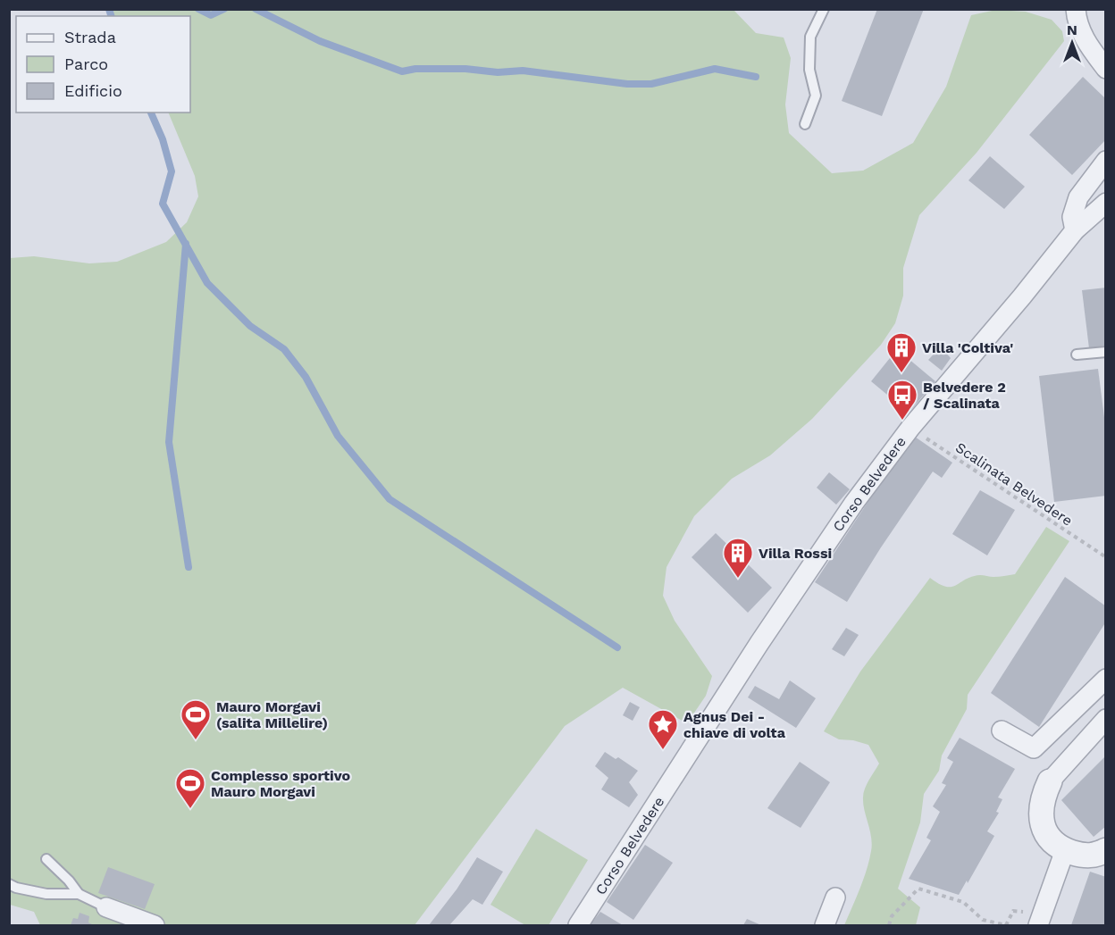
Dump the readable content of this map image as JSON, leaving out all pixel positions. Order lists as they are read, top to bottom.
{
  "streets": {
    "street": ["Corso Belvedere"],
    "path": ["Scalinata Belvedere"]
  },
  "crossings": [
    ["Corso Belvedere", "Scalinata Belvedere"]
  ],
  "places": {
    "building": ["Villa 'Coltiva'", "Villa Rossi"],
    "bus stop": ["Belvedere 2 / Scalinata"],
    "sports": ["Mauro Morgavi (salita Millelire)", "Complesso sportivo Mauro Morgavi"],
    "place": ["Agnus Dei - chiave di volta"]
  },
  "legend": ["Strada", "Parco", "Edificio"],
  "north": "top"
}
